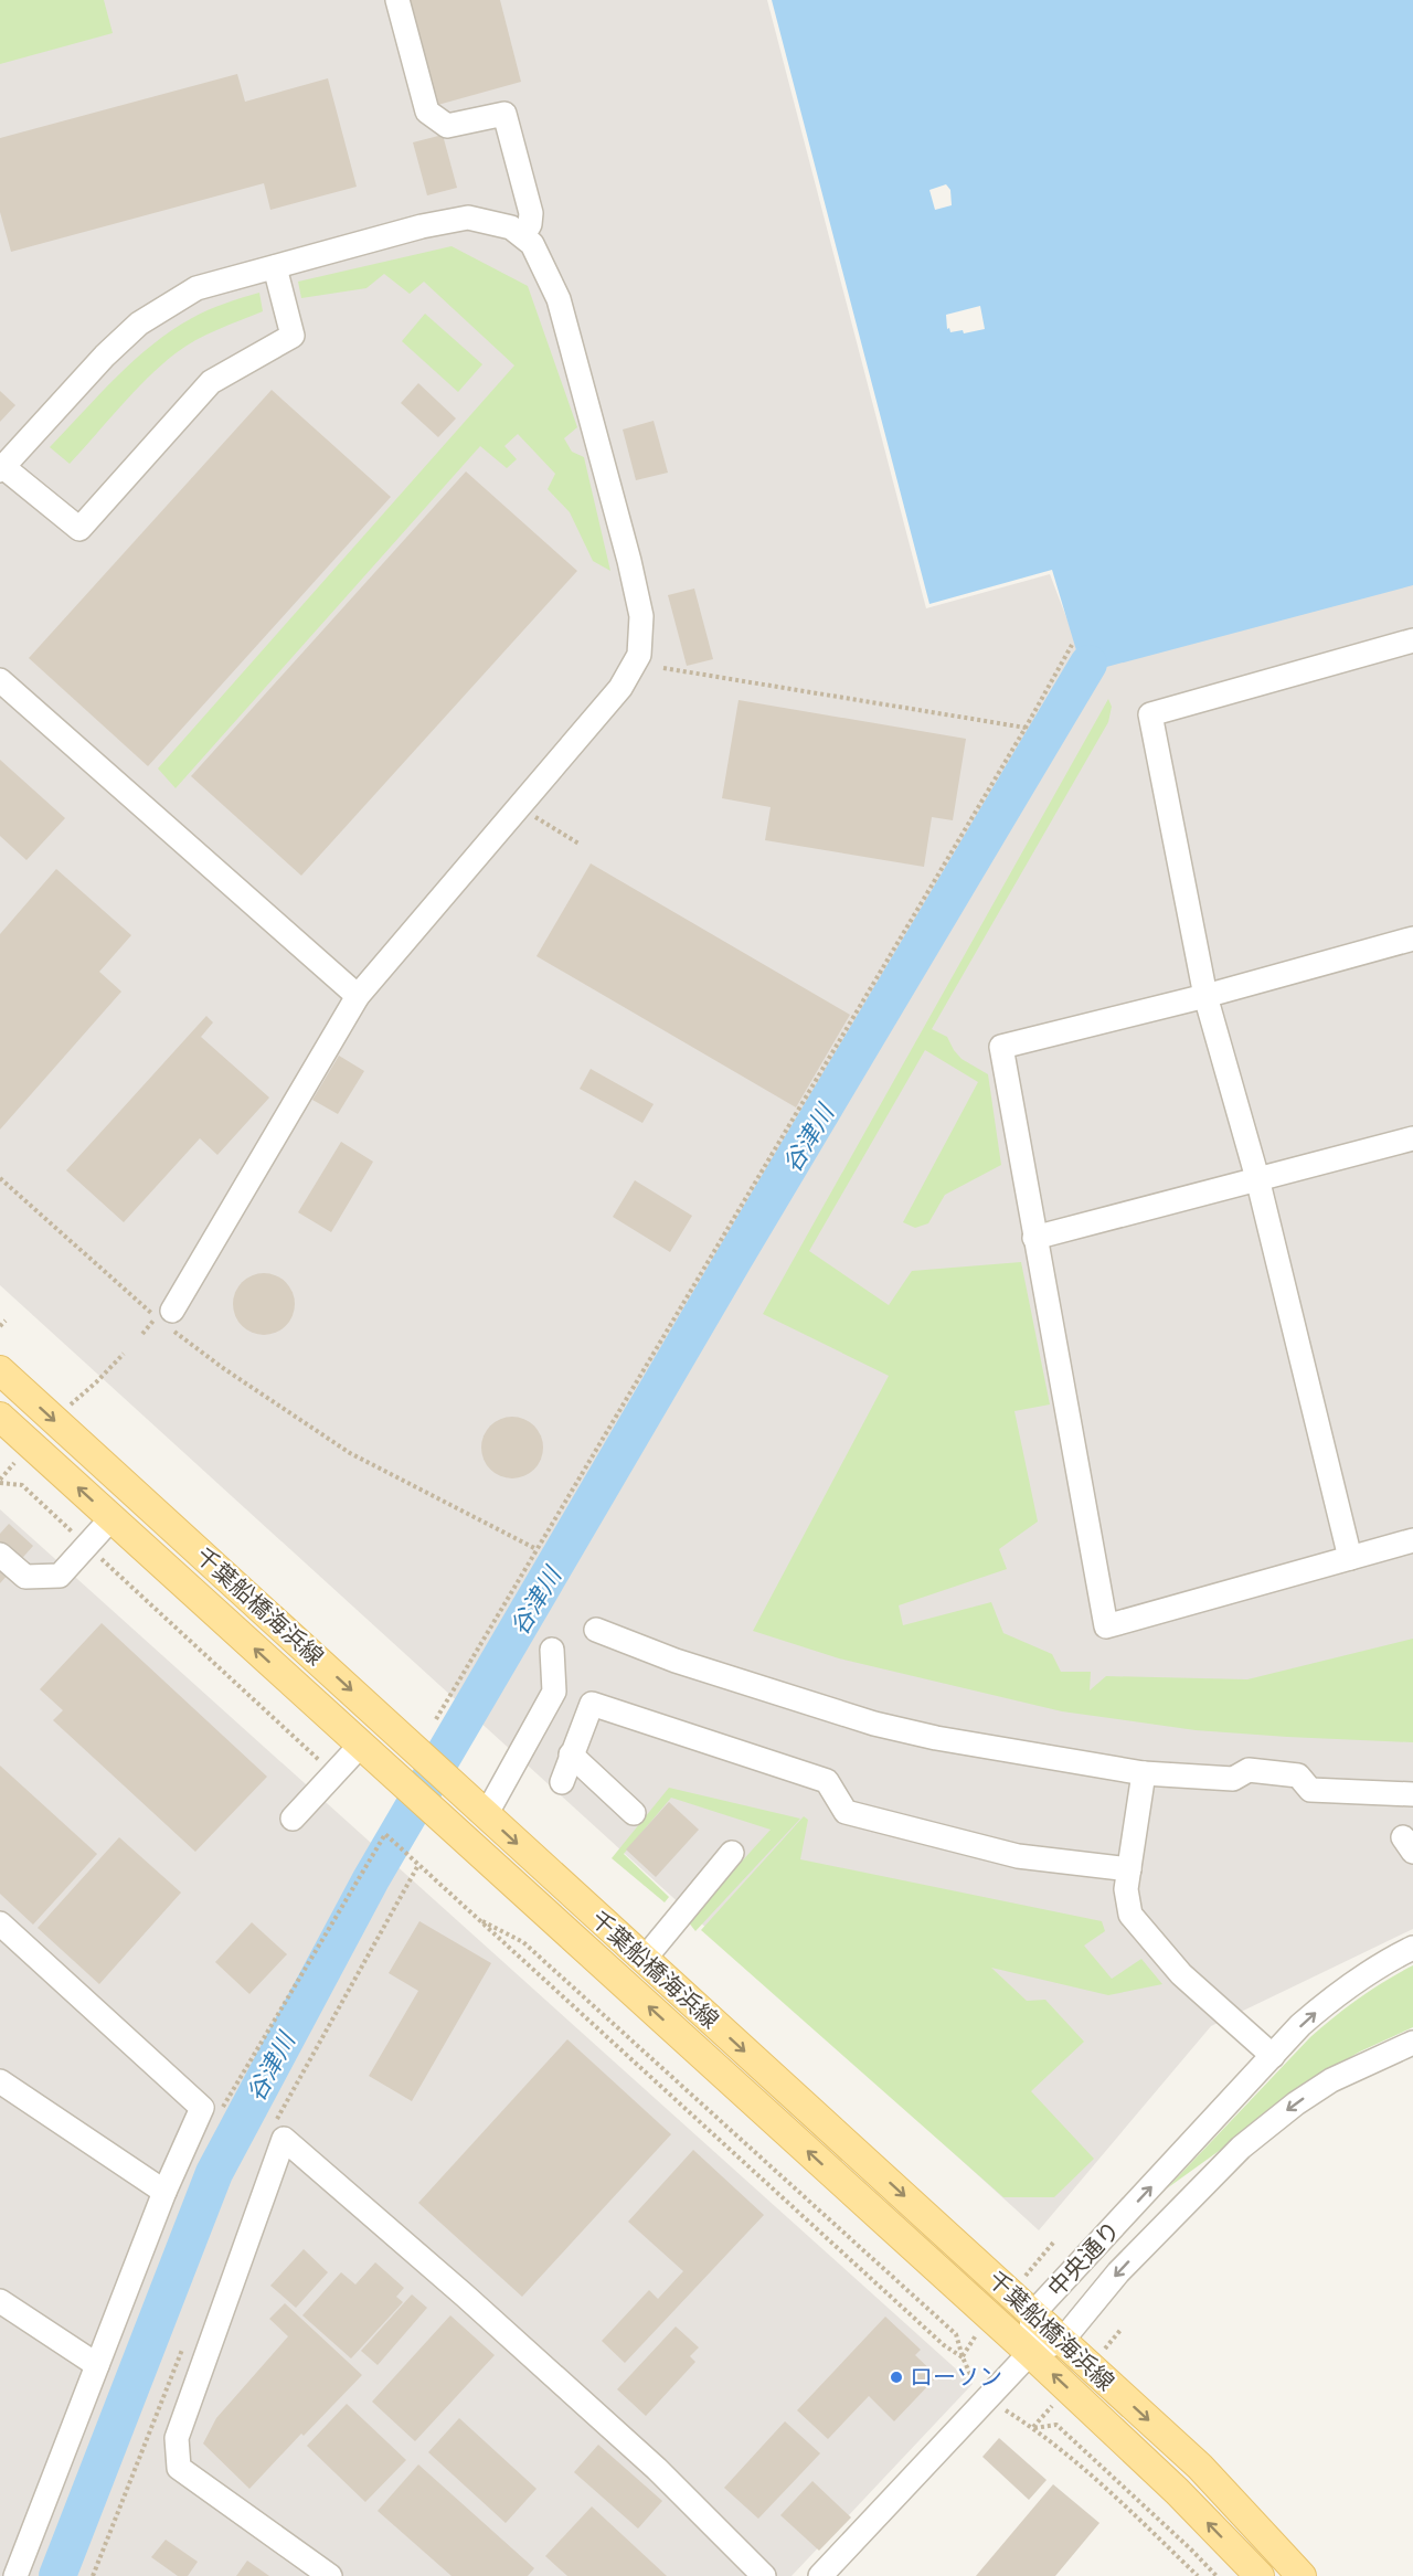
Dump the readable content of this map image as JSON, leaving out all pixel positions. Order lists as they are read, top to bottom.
{
  "streets": {
    "main road": ["千葉船橋海浜線"],
    "street": ["中央通り"]
  },
  "crossings": [
    ["千葉船橋海浜線", "中央通り"]
  ],
  "water": ["谷津川"],
  "places": ["ローソン"]
}
